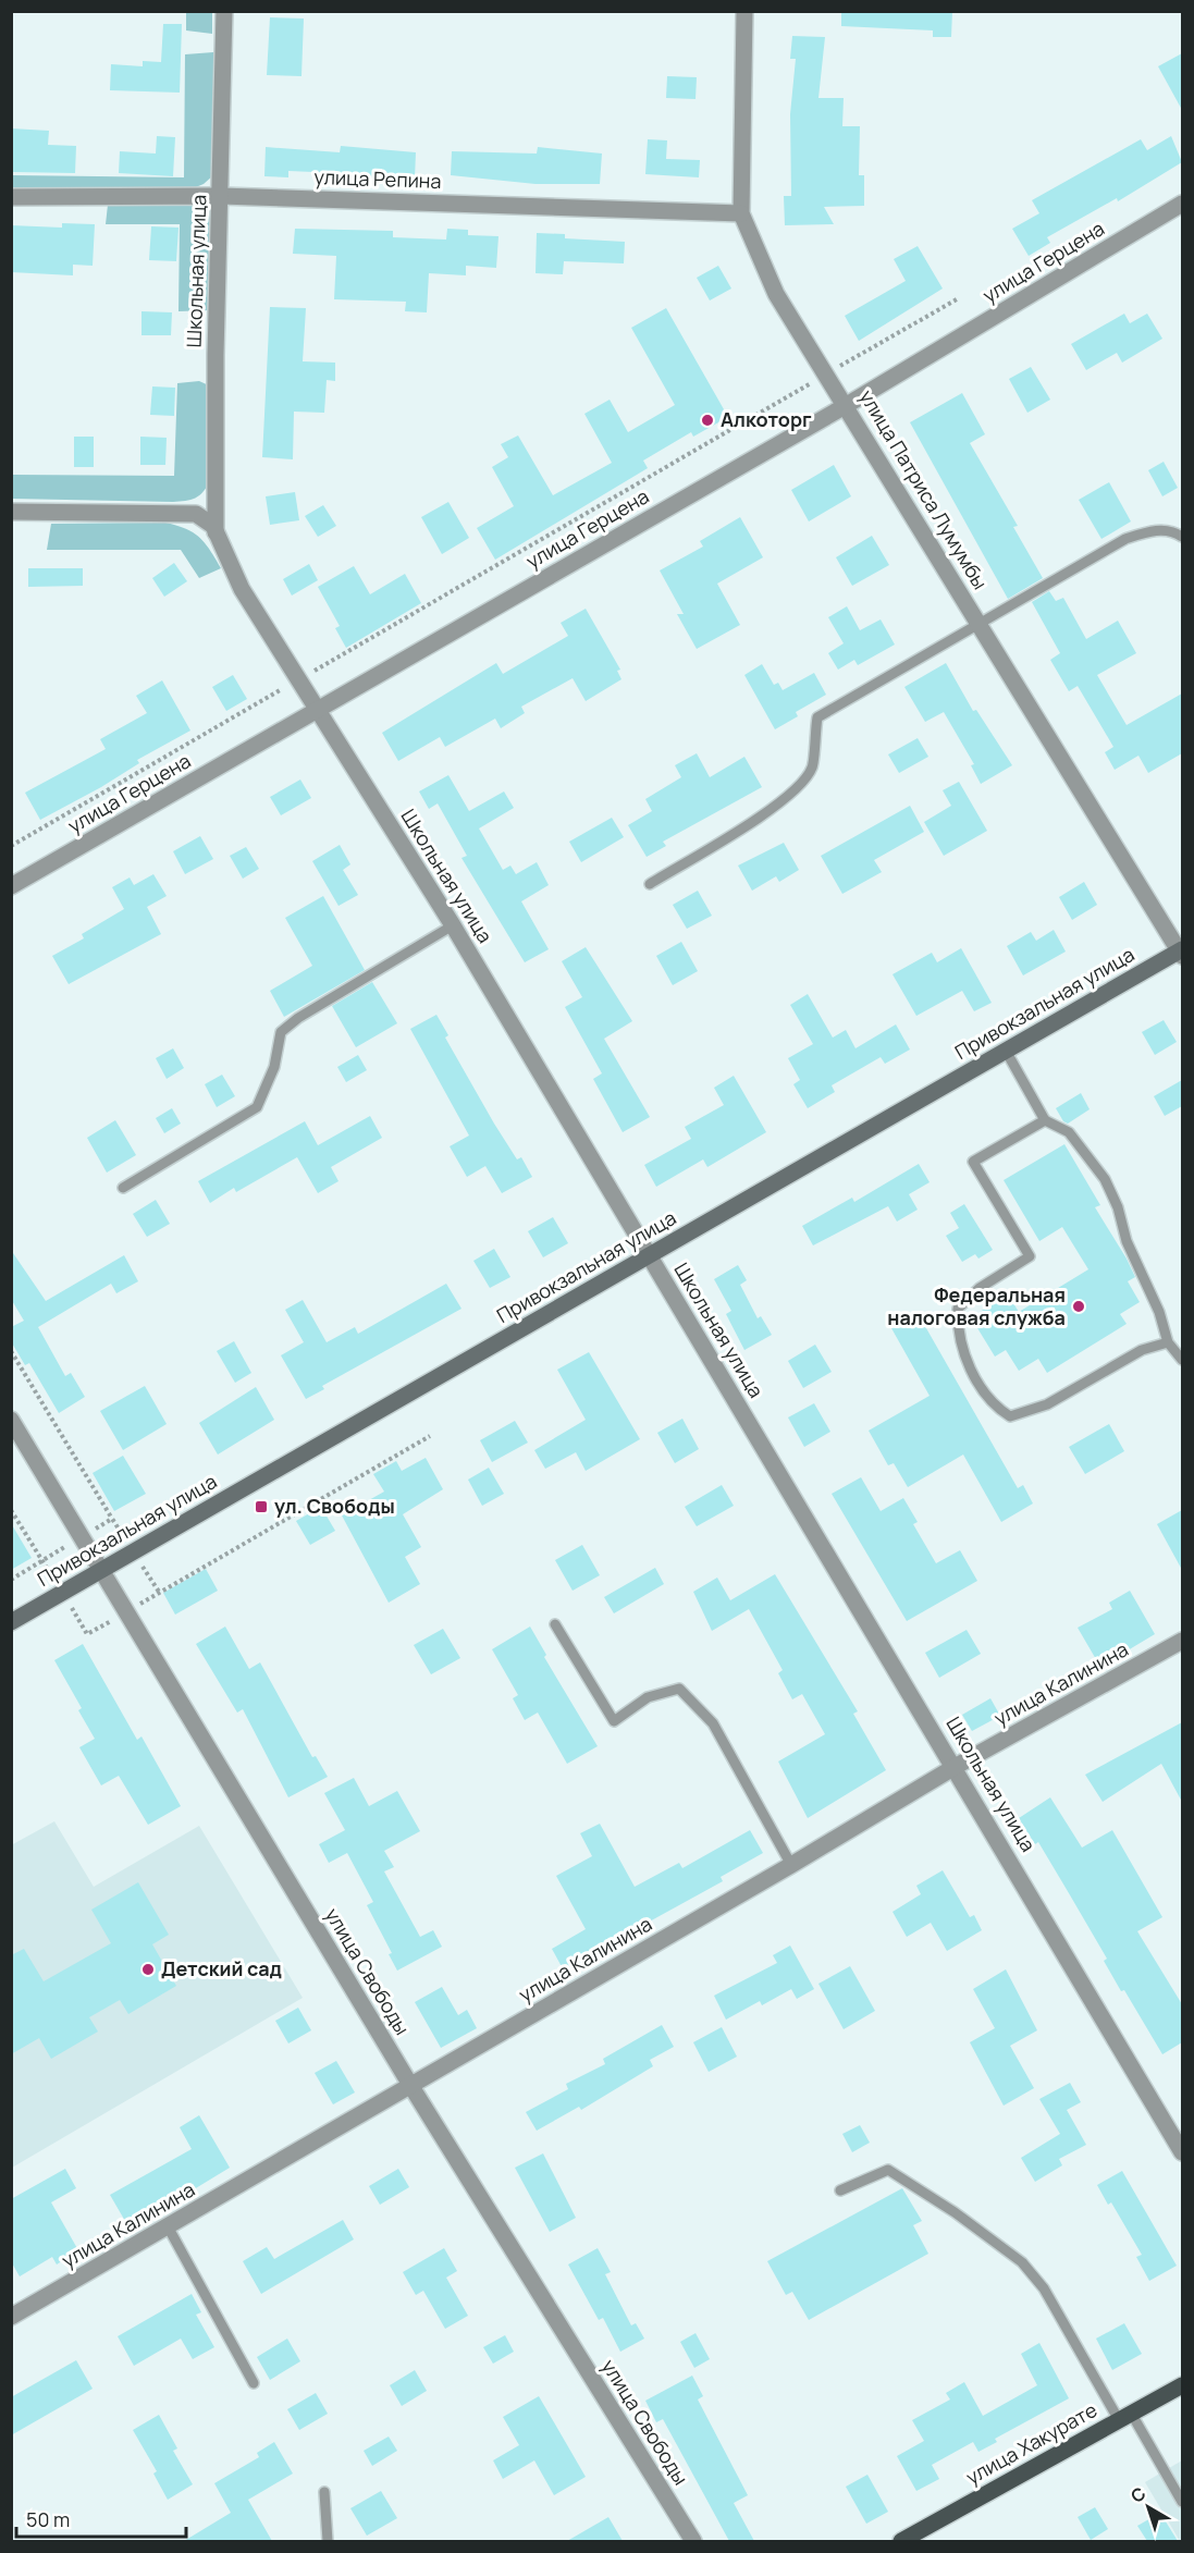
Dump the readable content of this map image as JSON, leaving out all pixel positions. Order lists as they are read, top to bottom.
{
  "streets": {
    "main road": ["улица Хакурате"],
    "street": [
      "улица Репина",
      "улица Герцена",
      "Школьная улица",
      "улица Патриса Лумумбы",
      "Привокзальная улица",
      "улица Калинина",
      "улица Свободы"
    ]
  },
  "crossings": [
    ["улица Репина", "Школьная улица"],
    ["улица Репина", "улица Патриса Лумумбы"],
    ["улица Герцена", "Школьная улица"],
    ["улица Герцена", "улица Патриса Лумумбы"],
    ["Школьная улица", "Привокзальная улица"],
    ["Школьная улица", "улица Калинина"],
    ["улица Патриса Лумумбы", "Привокзальная улица"],
    ["Привокзальная улица", "улица Свободы"],
    ["улица Калинина", "улица Свободы"]
  ],
  "places": {
    "other": ["Алкоторг", "Федеральная налоговая служба", "Детский сад"],
    "transit": ["ул. Свободы"]
  },
  "scale_bar": "50 m",
  "north": "top left"
}
